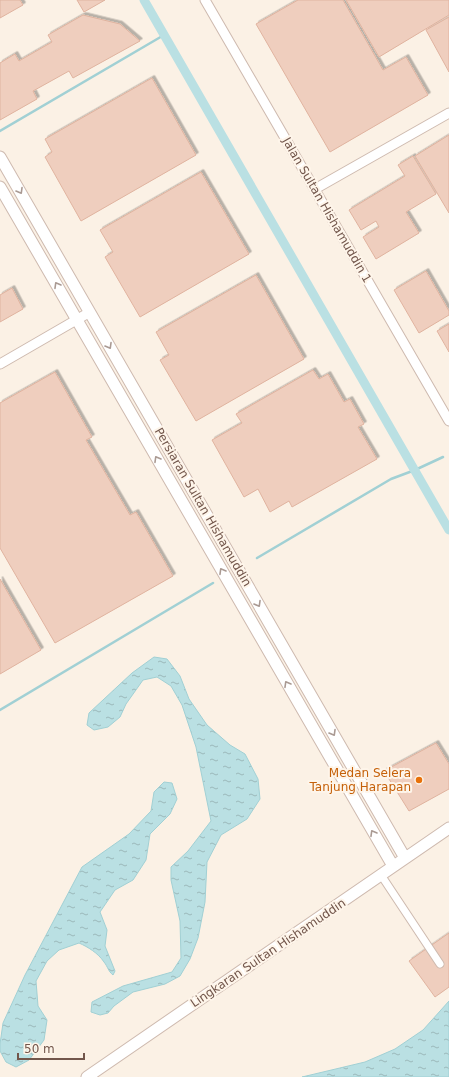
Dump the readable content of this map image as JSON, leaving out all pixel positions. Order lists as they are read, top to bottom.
{
  "streets": {
    "street": ["Jalan Sultan Hishamuddin 1", "Persiaran Sultan Hishamuddin", "Lingkaran Sultan Hishamuddin"]
  },
  "crossings": [
    ["Persiaran Sultan Hishamuddin", "Lingkaran Sultan Hishamuddin"]
  ],
  "places": ["Medan Selera Tanjung Harapan"],
  "scale_bar": "50 m"
}
